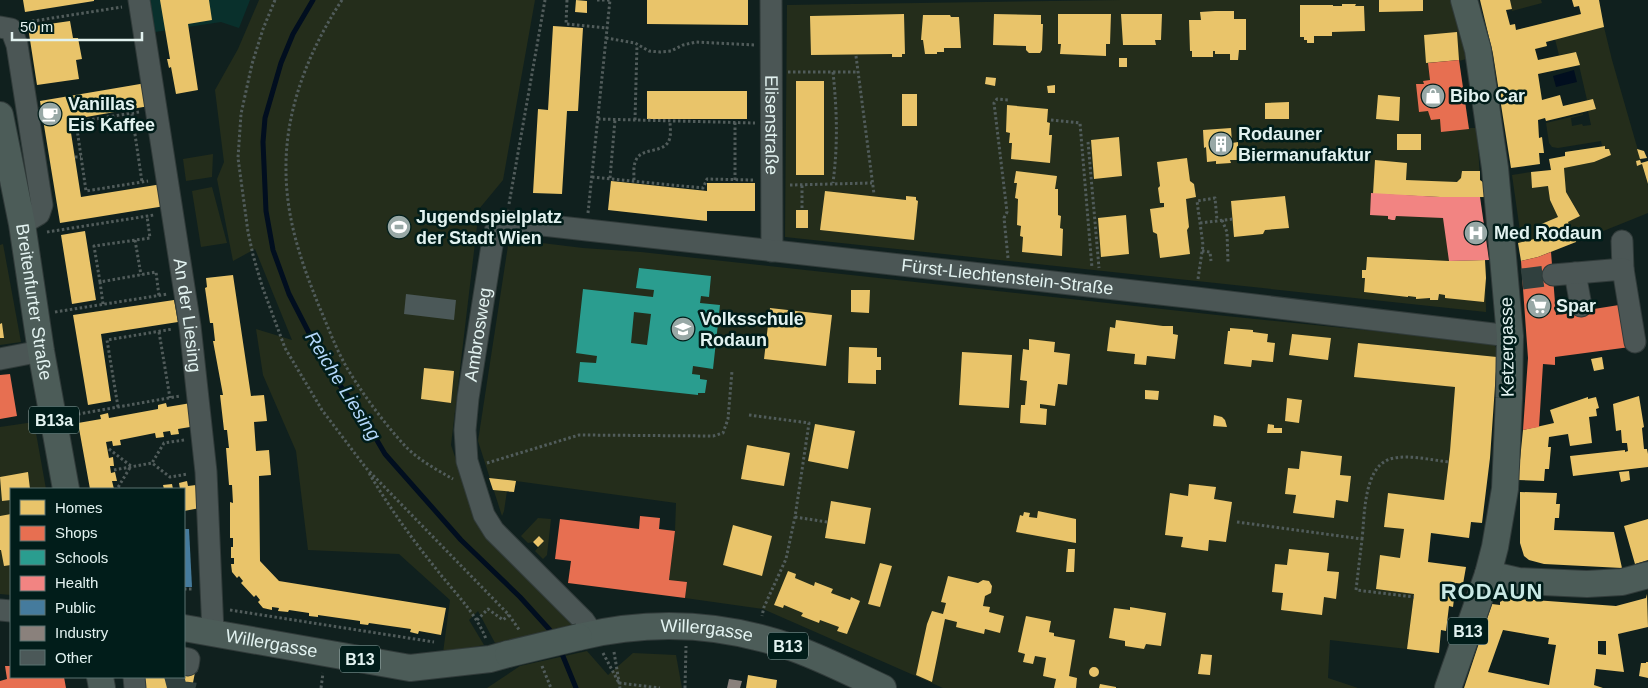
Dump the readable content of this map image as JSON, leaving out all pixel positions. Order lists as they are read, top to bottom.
{
  "streets": {
    "main road": [
      "Breitenfurter Straße",
      "Ketzergasse",
      "B13a",
      "B13",
      "Willergasse"
    ],
    "street": [
      "Elisenstraße",
      "Fürst-Liechtenstein-Straße",
      "An der Liesing",
      "Ambrosweg"
    ]
  },
  "crossings": [
    ["Elisenstraße", "Fürst-Liechtenstein-Straße"],
    ["Fürst-Liechtenstein-Straße", "Ambrosweg"],
    ["Fürst-Liechtenstein-Straße", "Ketzergasse"],
    ["An der Liesing", "Willergasse"],
    ["Ambrosweg", "B13"],
    ["Ambrosweg", "Willergasse"],
    ["B13", "Willergasse"]
  ],
  "districts": ["RODAUN"],
  "water": ["Reiche Liesing"],
  "places": {
    "shop": ["Bibo Car"],
    "cafe": ["Vanillas Eis Kaffee"],
    "building": ["Rodauner Biermanufaktur"],
    "sports": ["Jugendspielplatz der Stadt Wien"],
    "hospital": ["Med Rodaun"],
    "supermarket": ["Spar"],
    "school or university": ["Volksschule Rodaun"]
  },
  "legend": [
    "Homes",
    "Shops",
    "Schools",
    "Health",
    "Public",
    "Industry",
    "Other"
  ],
  "scale_bar": "50 m"
}
